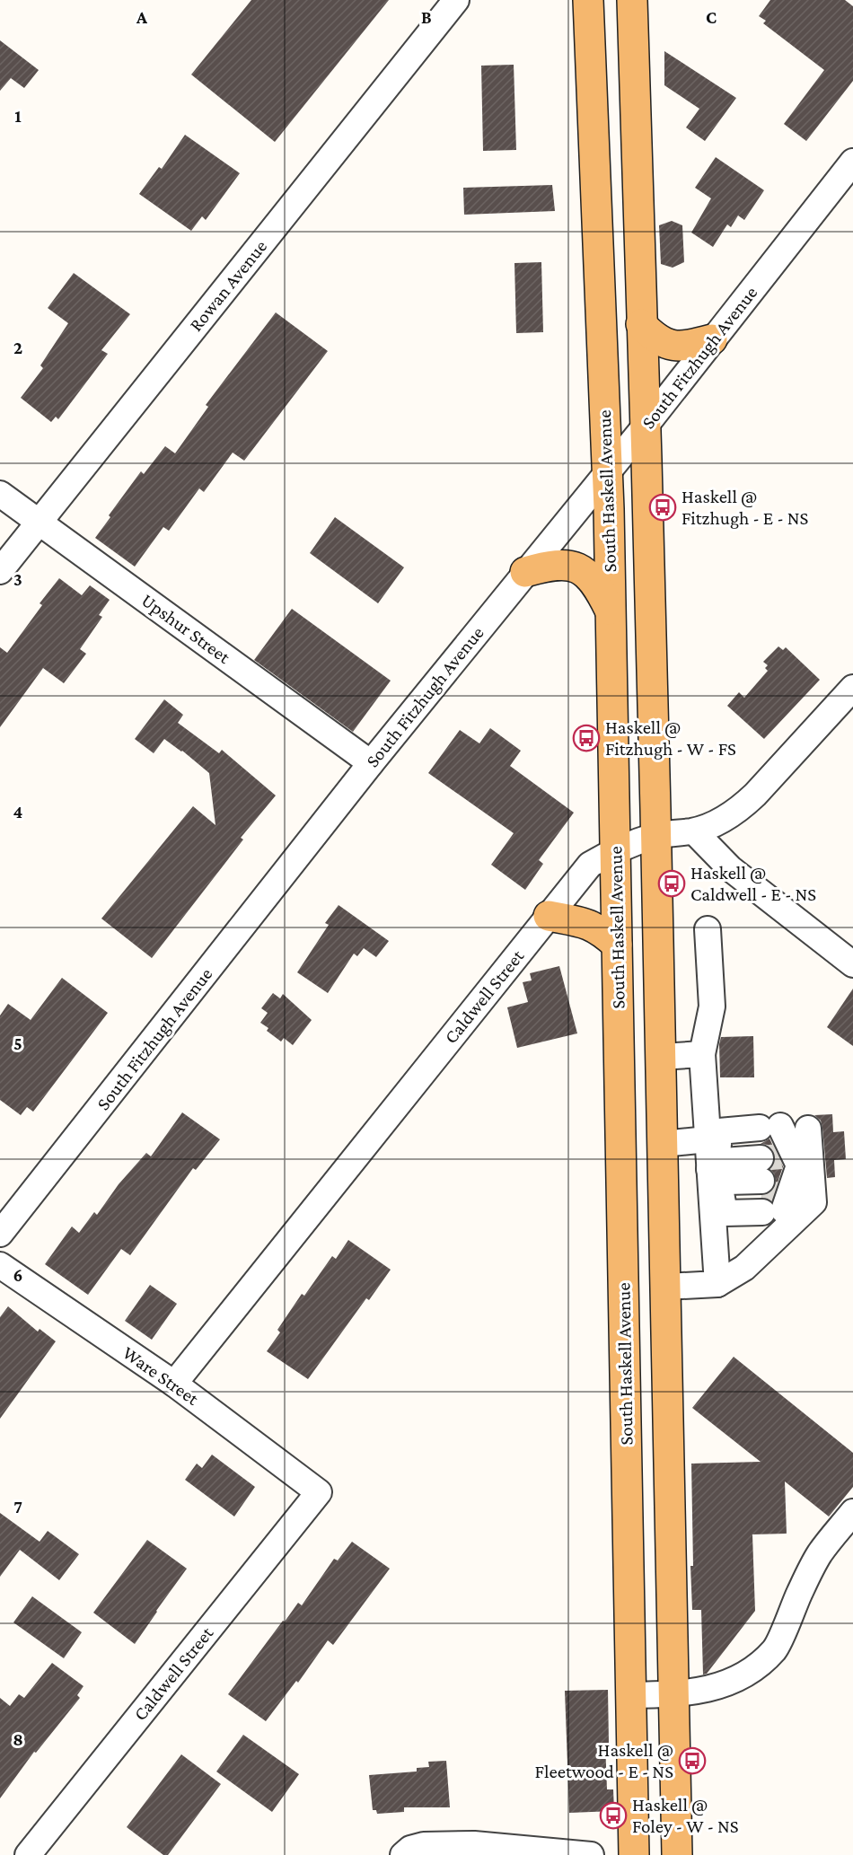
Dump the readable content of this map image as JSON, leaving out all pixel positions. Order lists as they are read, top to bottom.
{
  "streets": {
    "main road": ["South Haskell Avenue"],
    "street": [
      "Rowan Avenue",
      "South Fitzhugh Avenue",
      "Upshur Street",
      "Caldwell Street",
      "Ware Street"
    ]
  },
  "crossings": [
    ["Rowan Avenue", "Upshur Street"],
    ["South Fitzhugh Avenue", "South Haskell Avenue"],
    ["South Fitzhugh Avenue", "Upshur Street"],
    ["South Haskell Avenue", "Caldwell Street"],
    ["Caldwell Street", "Ware Street"]
  ],
  "places": {
    "bus stop": [
      "Haskell @ Fitzhugh - E - NS",
      "Haskell @ Fitzhugh - W - FS",
      "Haskell @ Caldwell - E - NS",
      "Haskell @ Fleetwood - E - NS",
      "Haskell @ Foley - W - NS"
    ]
  },
  "grid": {
    "columns": ["A", "B", "C"],
    "rows": [
      "1",
      "2",
      "3",
      "4",
      "5",
      "6",
      "7",
      "8"
    ]
  }
}
